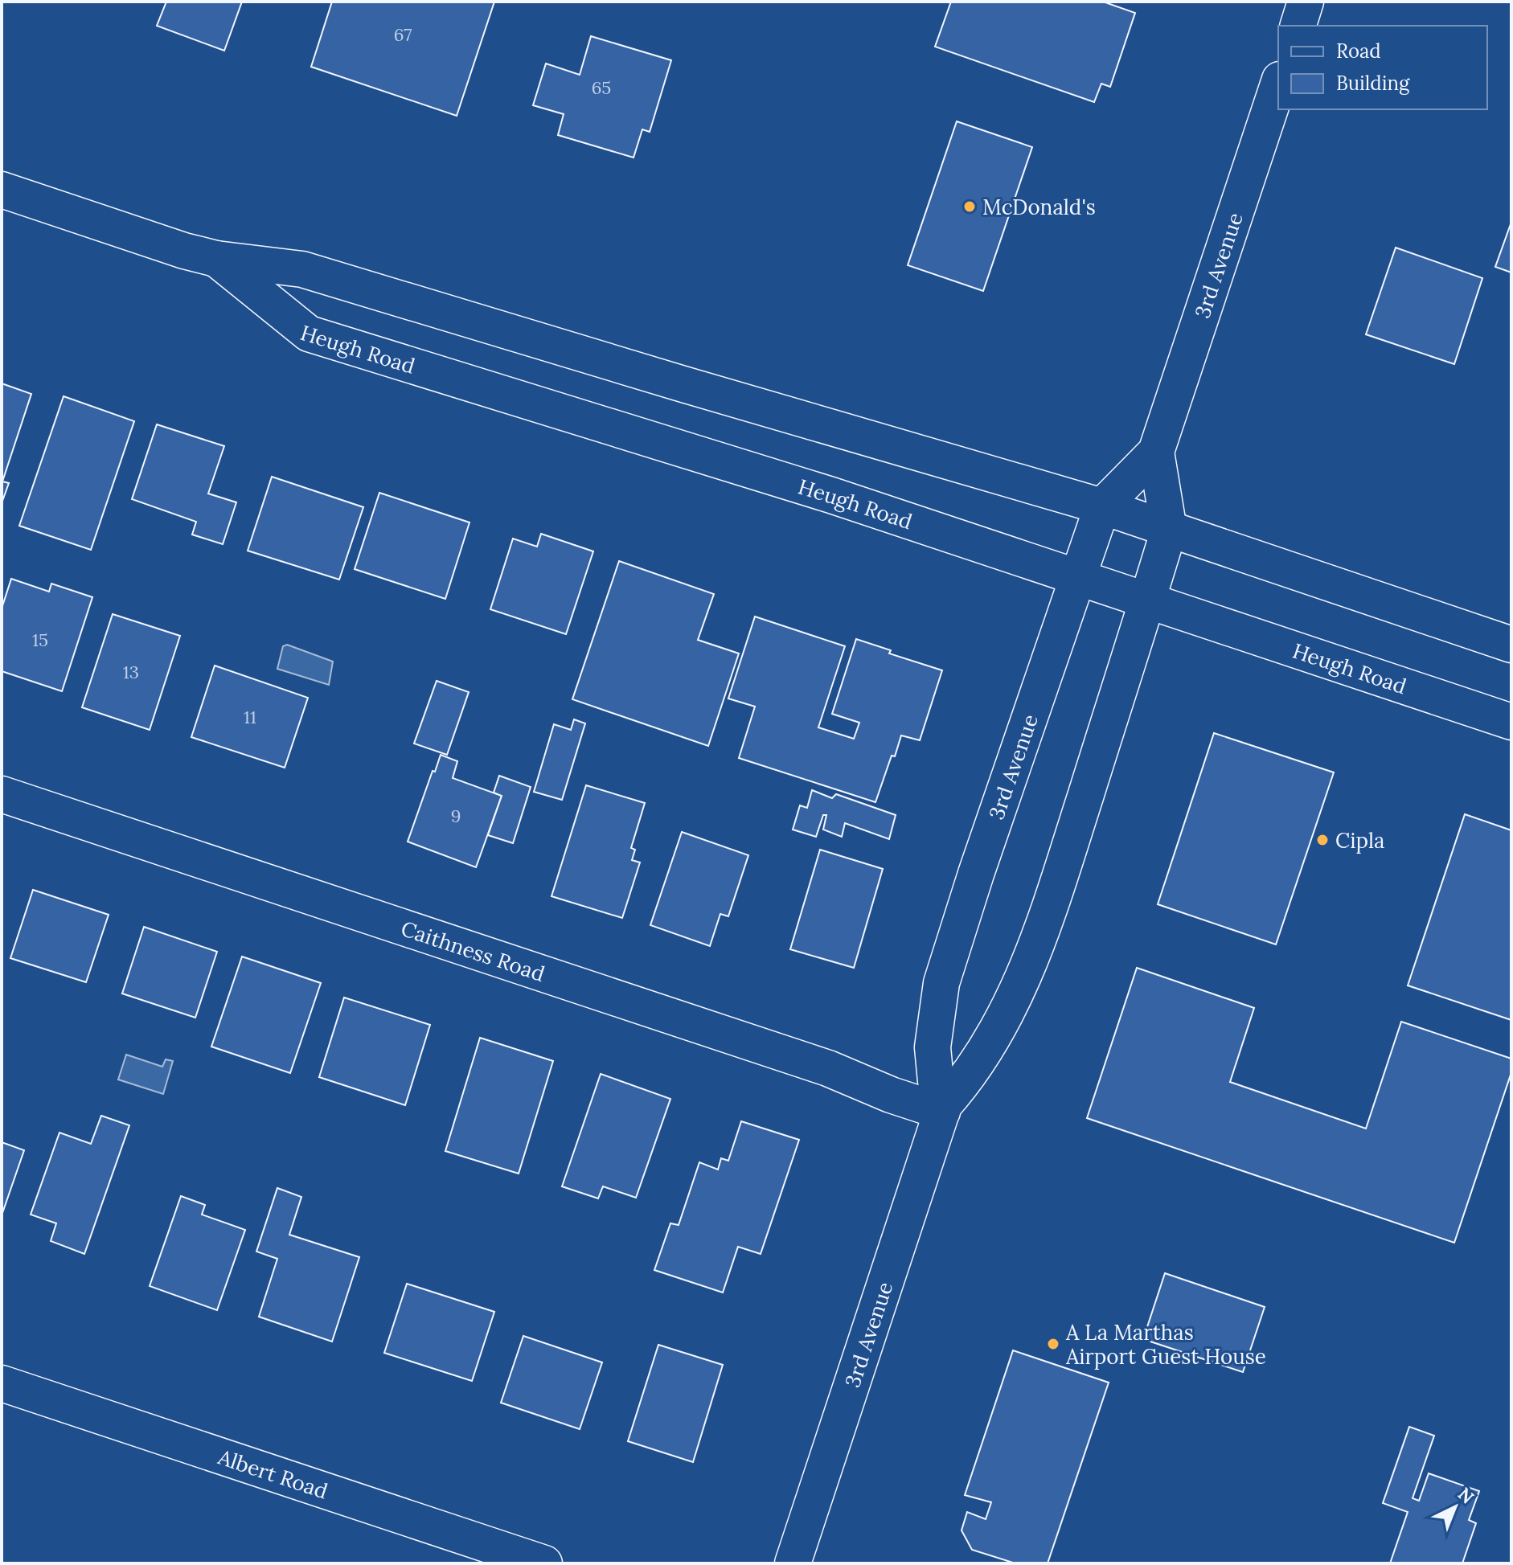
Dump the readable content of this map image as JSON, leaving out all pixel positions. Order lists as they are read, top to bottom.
{
  "streets": {
    "street": [
      "3rd Avenue",
      "Heugh Road",
      "Caithness Road",
      "Albert Road"
    ]
  },
  "crossings": [
    ["3rd Avenue", "Heugh Road"],
    ["3rd Avenue", "Caithness Road"]
  ],
  "places": ["McDonald's", "Cipla", "A La Marthas Airport Guest House"],
  "house_numbers": [
    "67",
    "65",
    "15",
    "13",
    "11",
    "9"
  ],
  "legend": ["Road", "Building"],
  "north": "top right"
}
